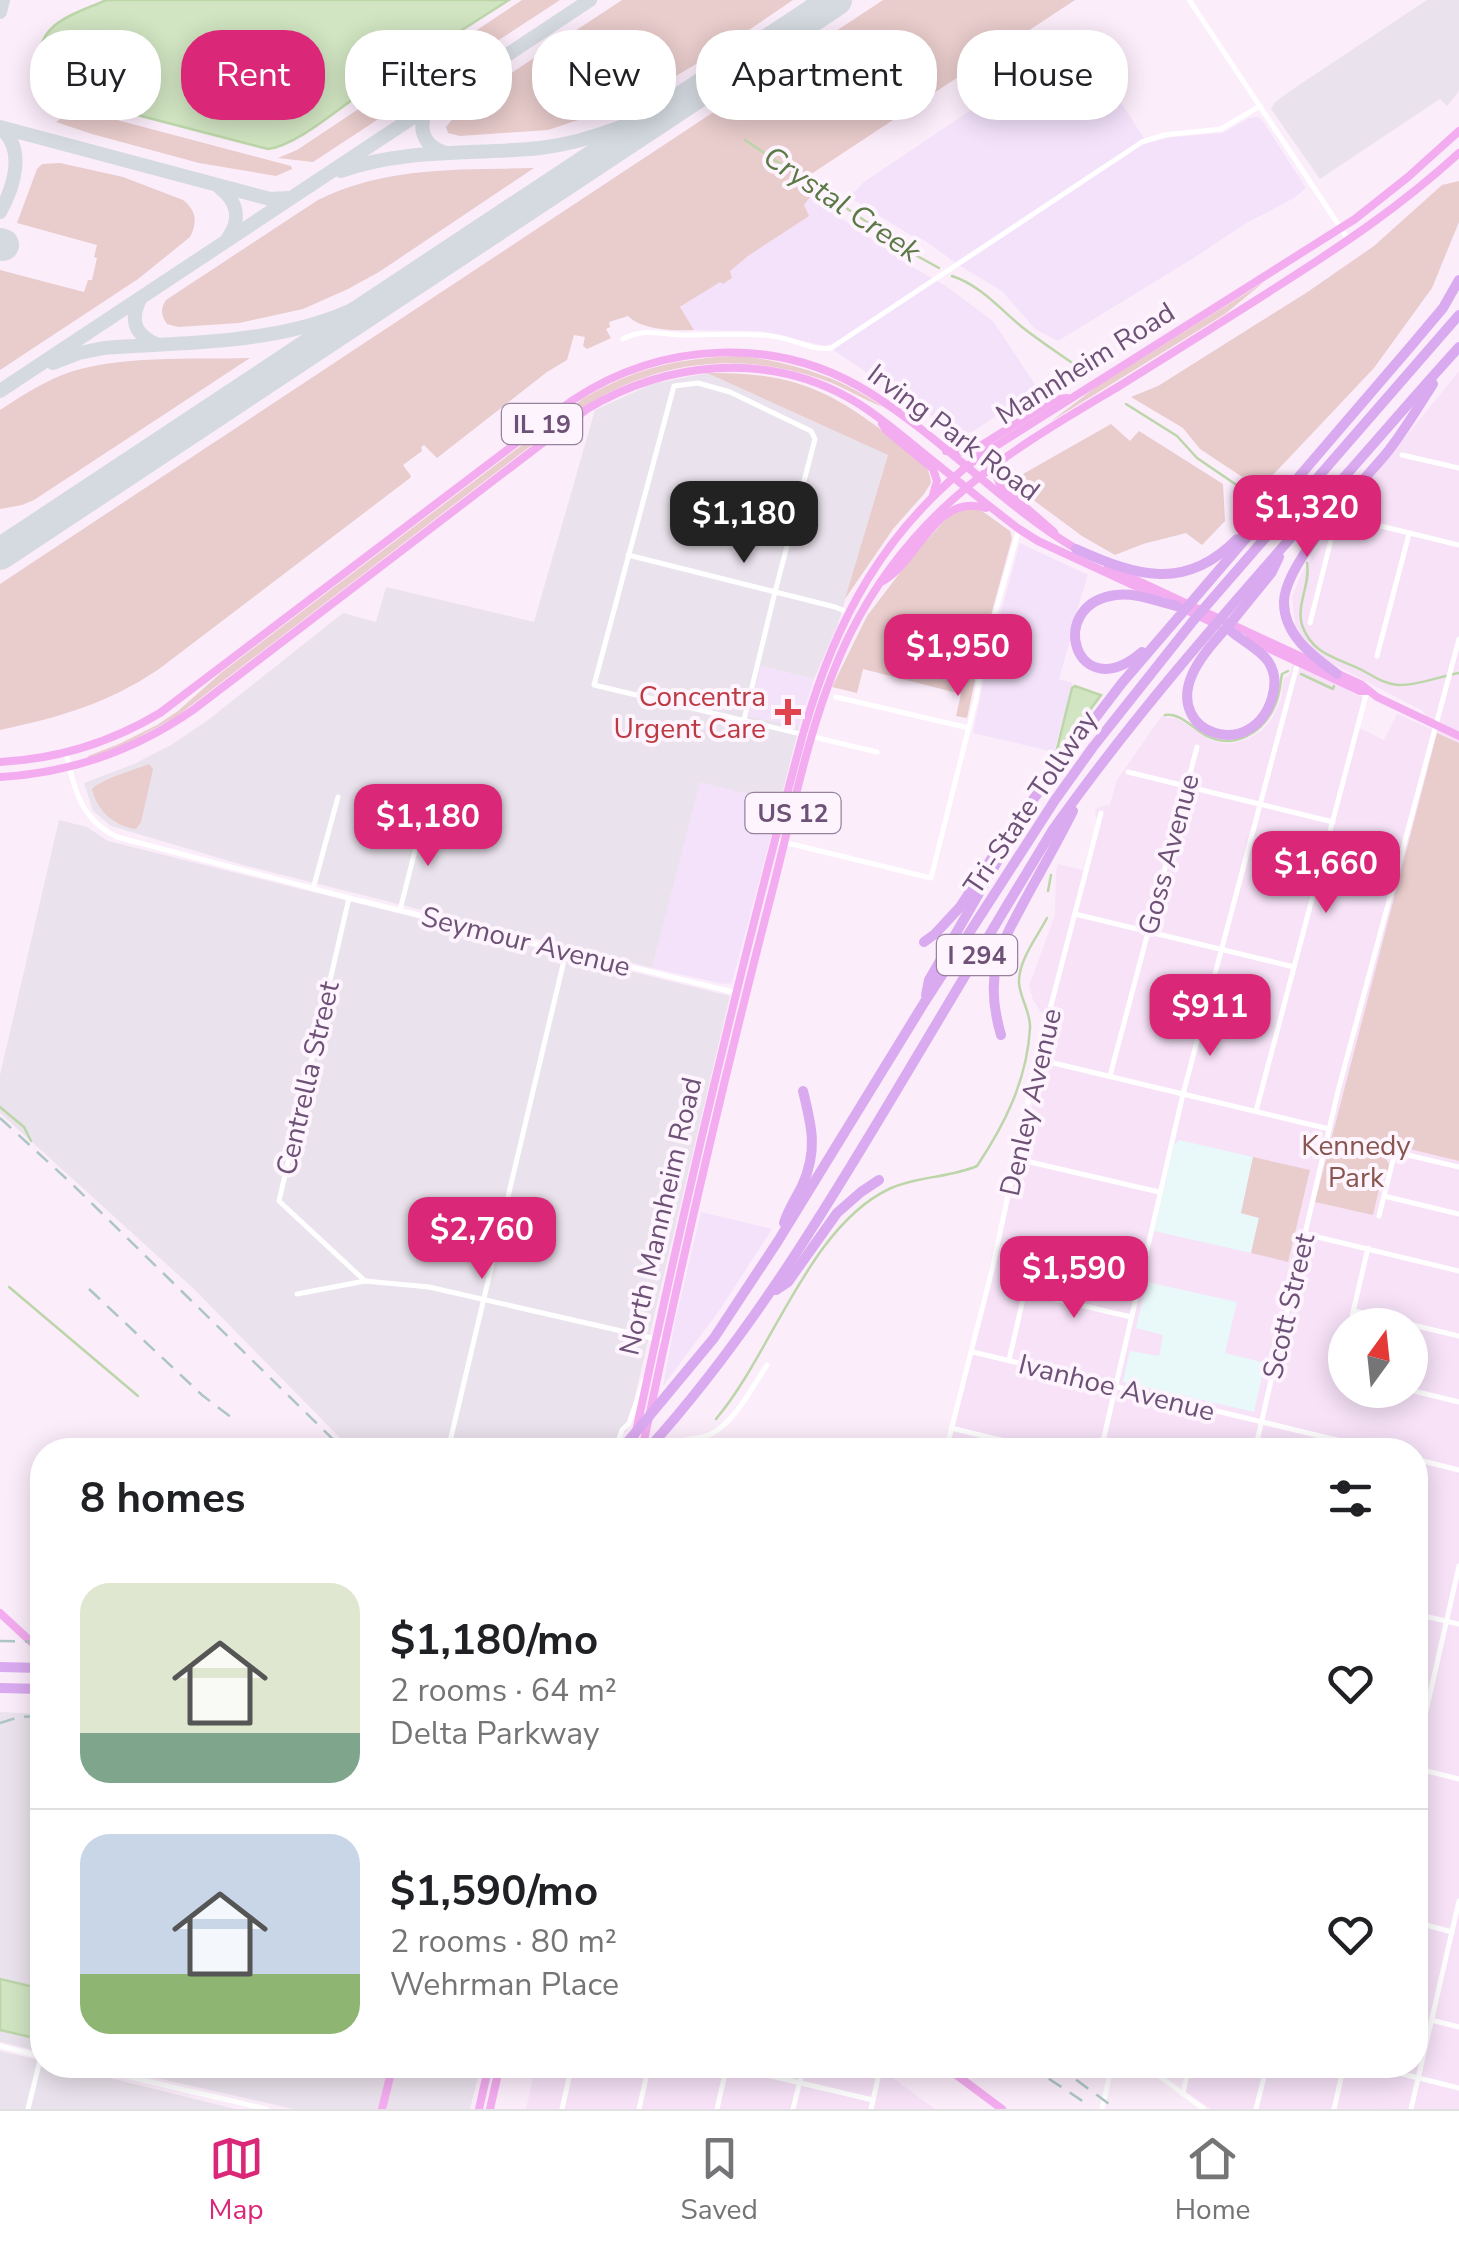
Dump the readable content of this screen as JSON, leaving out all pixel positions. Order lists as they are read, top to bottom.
{
  "streets": {
    "highway": ["Tri-State Tollway", "I 294"],
    "main road": [
      "Mannheim Road",
      "IL 19",
      "Irving Park Road",
      "US 12",
      "North Mannheim Road"
    ],
    "street": [
      "Goss Avenue",
      "Seymour Avenue",
      "Centrella Street",
      "Denley Avenue",
      "Scott Street",
      "Ivanhoe Avenue"
    ]
  },
  "crossings": [
    ["Mannheim Road", "Irving Park Road"],
    ["Mannheim Road", "Seymour Avenue"],
    ["Mannheim Road", "North Mannheim Road"],
    ["Irving Park Road", "Tri-State Tollway"],
    ["Irving Park Road", "Seymour Avenue"],
    ["Irving Park Road", "I 294"],
    ["Irving Park Road", "Scott Street"],
    ["Tri-State Tollway", "I 294"],
    ["Seymour Avenue", "Centrella Street"],
    ["Seymour Avenue", "North Mannheim Road"],
    ["Denley Avenue", "Ivanhoe Avenue"],
    ["Scott Street", "Ivanhoe Avenue"]
  ],
  "water": ["Crystal Creek"],
  "parks": ["Kennedy Park"],
  "places": {
    "health": ["Concentra Urgent Care"]
  },
  "north": "top",
  "page": {
    "chip": [
      "Buy",
      "Rent",
      "Filters",
      "New",
      "Apartment",
      "House"
    ],
    "price": [
      "$1,320",
      "$1,180",
      "$1,950",
      "$1,180",
      "$1,660",
      "$911",
      "$2,760",
      "$1,590"
    ],
    "heading": "8 homes",
    "list": [
      {
        "name": "$1,180/mo",
        "note": "2 rooms · 64 m² · Delta Parkway"
      },
      {
        "name": "$1,590/mo",
        "note": "2 rooms · 80 m² · Wehrman Place"
      }
    ],
    "tabs": ["Map", "Saved", "Home"]
  }
}
